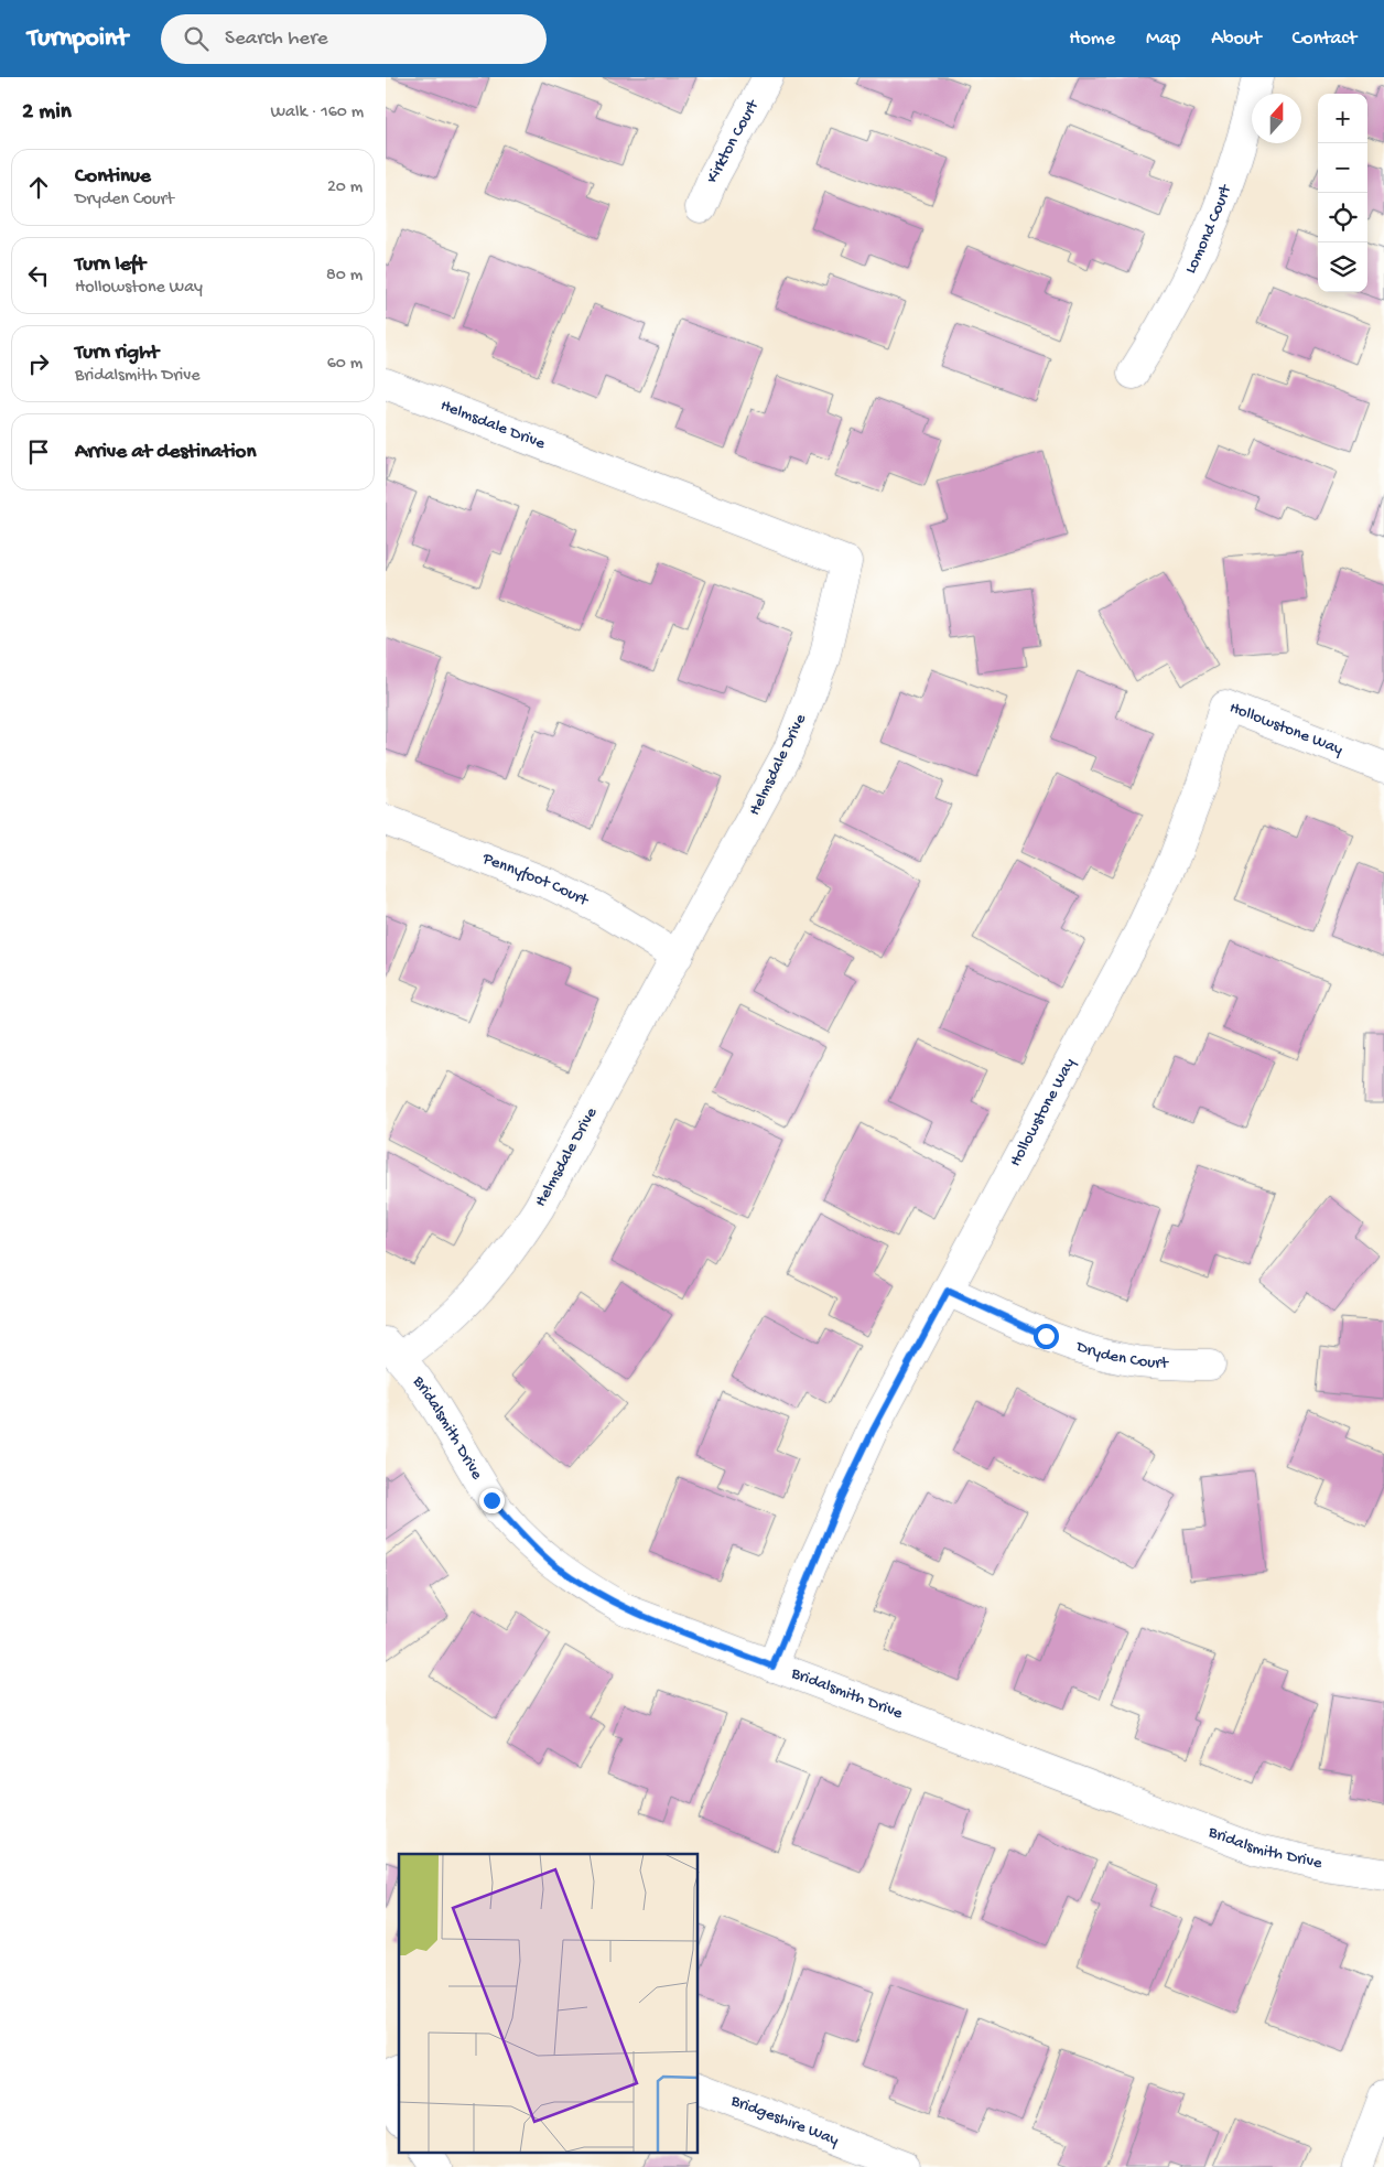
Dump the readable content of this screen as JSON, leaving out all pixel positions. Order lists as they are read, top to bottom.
{
  "streets": {
    "street": [
      "Kirkton Court",
      "Lomond Court",
      "Helmsdale Drive",
      "Hollowstone Way",
      "Pennyfoot Court",
      "Dryden Court",
      "Bridalsmith Drive",
      "Bridgeshire Way"
    ]
  },
  "crossings": [
    ["Helmsdale Drive", "Pennyfoot Court"],
    ["Helmsdale Drive", "Bridalsmith Drive"],
    ["Hollowstone Way", "Dryden Court"],
    ["Hollowstone Way", "Bridalsmith Drive"]
  ],
  "north": "top",
  "page": {
    "header": "Turnpoint",
    "search": "Search here",
    "nav": [
      "Home",
      "Map",
      "About",
      "Contact"
    ],
    "heading": ["2 min", "Walk · 160 m"],
    "map_buttons": ["+", "−"],
    "list": [
      ["Continue", "Dryden Court", "20 m"],
      ["Turn left", "Hollowstone Way", "80 m"],
      ["Turn right", "Bridalsmith Drive", "60 m"],
      "Arrive at destination"
    ]
  }
}
